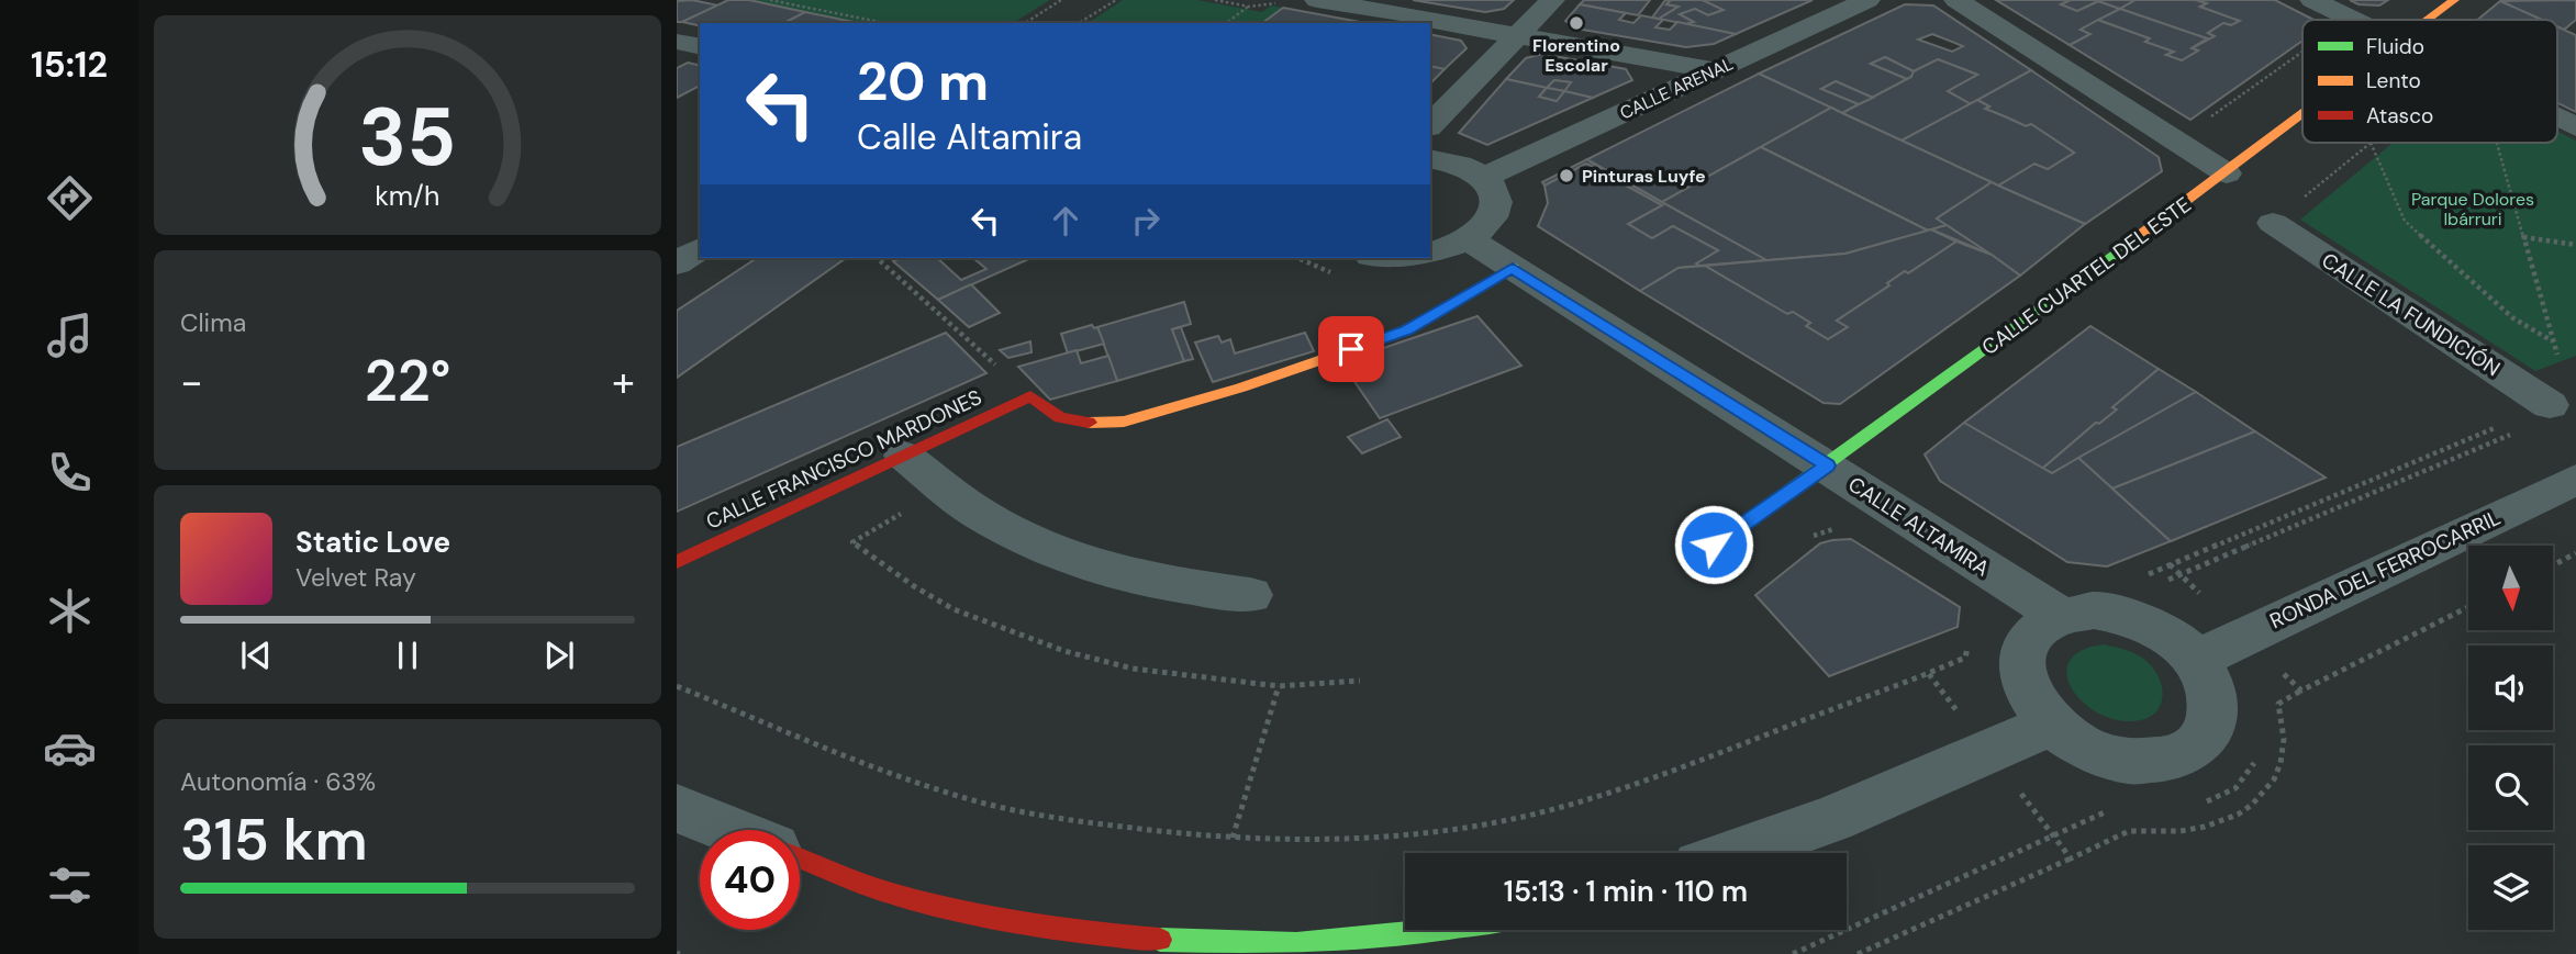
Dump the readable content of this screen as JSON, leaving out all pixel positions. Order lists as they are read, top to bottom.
{
  "streets": {
    "street": [
      "CALLE ARENAL",
      "CALLE CUARTEL DEL ESTE",
      "CALLE LA FUNDICIÓN",
      "CALLE FRANCISCO MARDONES",
      "CALLE ALTAMIRA",
      "RONDA DEL FERROCARRIL"
    ]
  },
  "crossings": [
    ["CALLE CUARTEL DEL ESTE", "CALLE ALTAMIRA"],
    ["CALLE ALTAMIRA", "RONDA DEL FERROCARRIL"]
  ],
  "parks": ["Parque Dolores Ibárruri"],
  "places": ["Florentino Escolar", "Pinturas Luyfe"],
  "legend": ["Fluido", "Lento", "Atasco"],
  "north": "bottom",
  "page": {
    "tabs": "15:12",
    "turn": ["20 m", "Calle Altamira"],
    "tile": [
      "Clima",
      ["Autonomía · 63%", "315 km"]
    ],
    "heat": ["−", "22°", "+"],
    "song": ["Static Love", "Velvet Ray"],
    "limit": "40",
    "trip": "15:13 · 1 min · 110 m",
    "gauge": ["35", "km/h"]
  }
}
